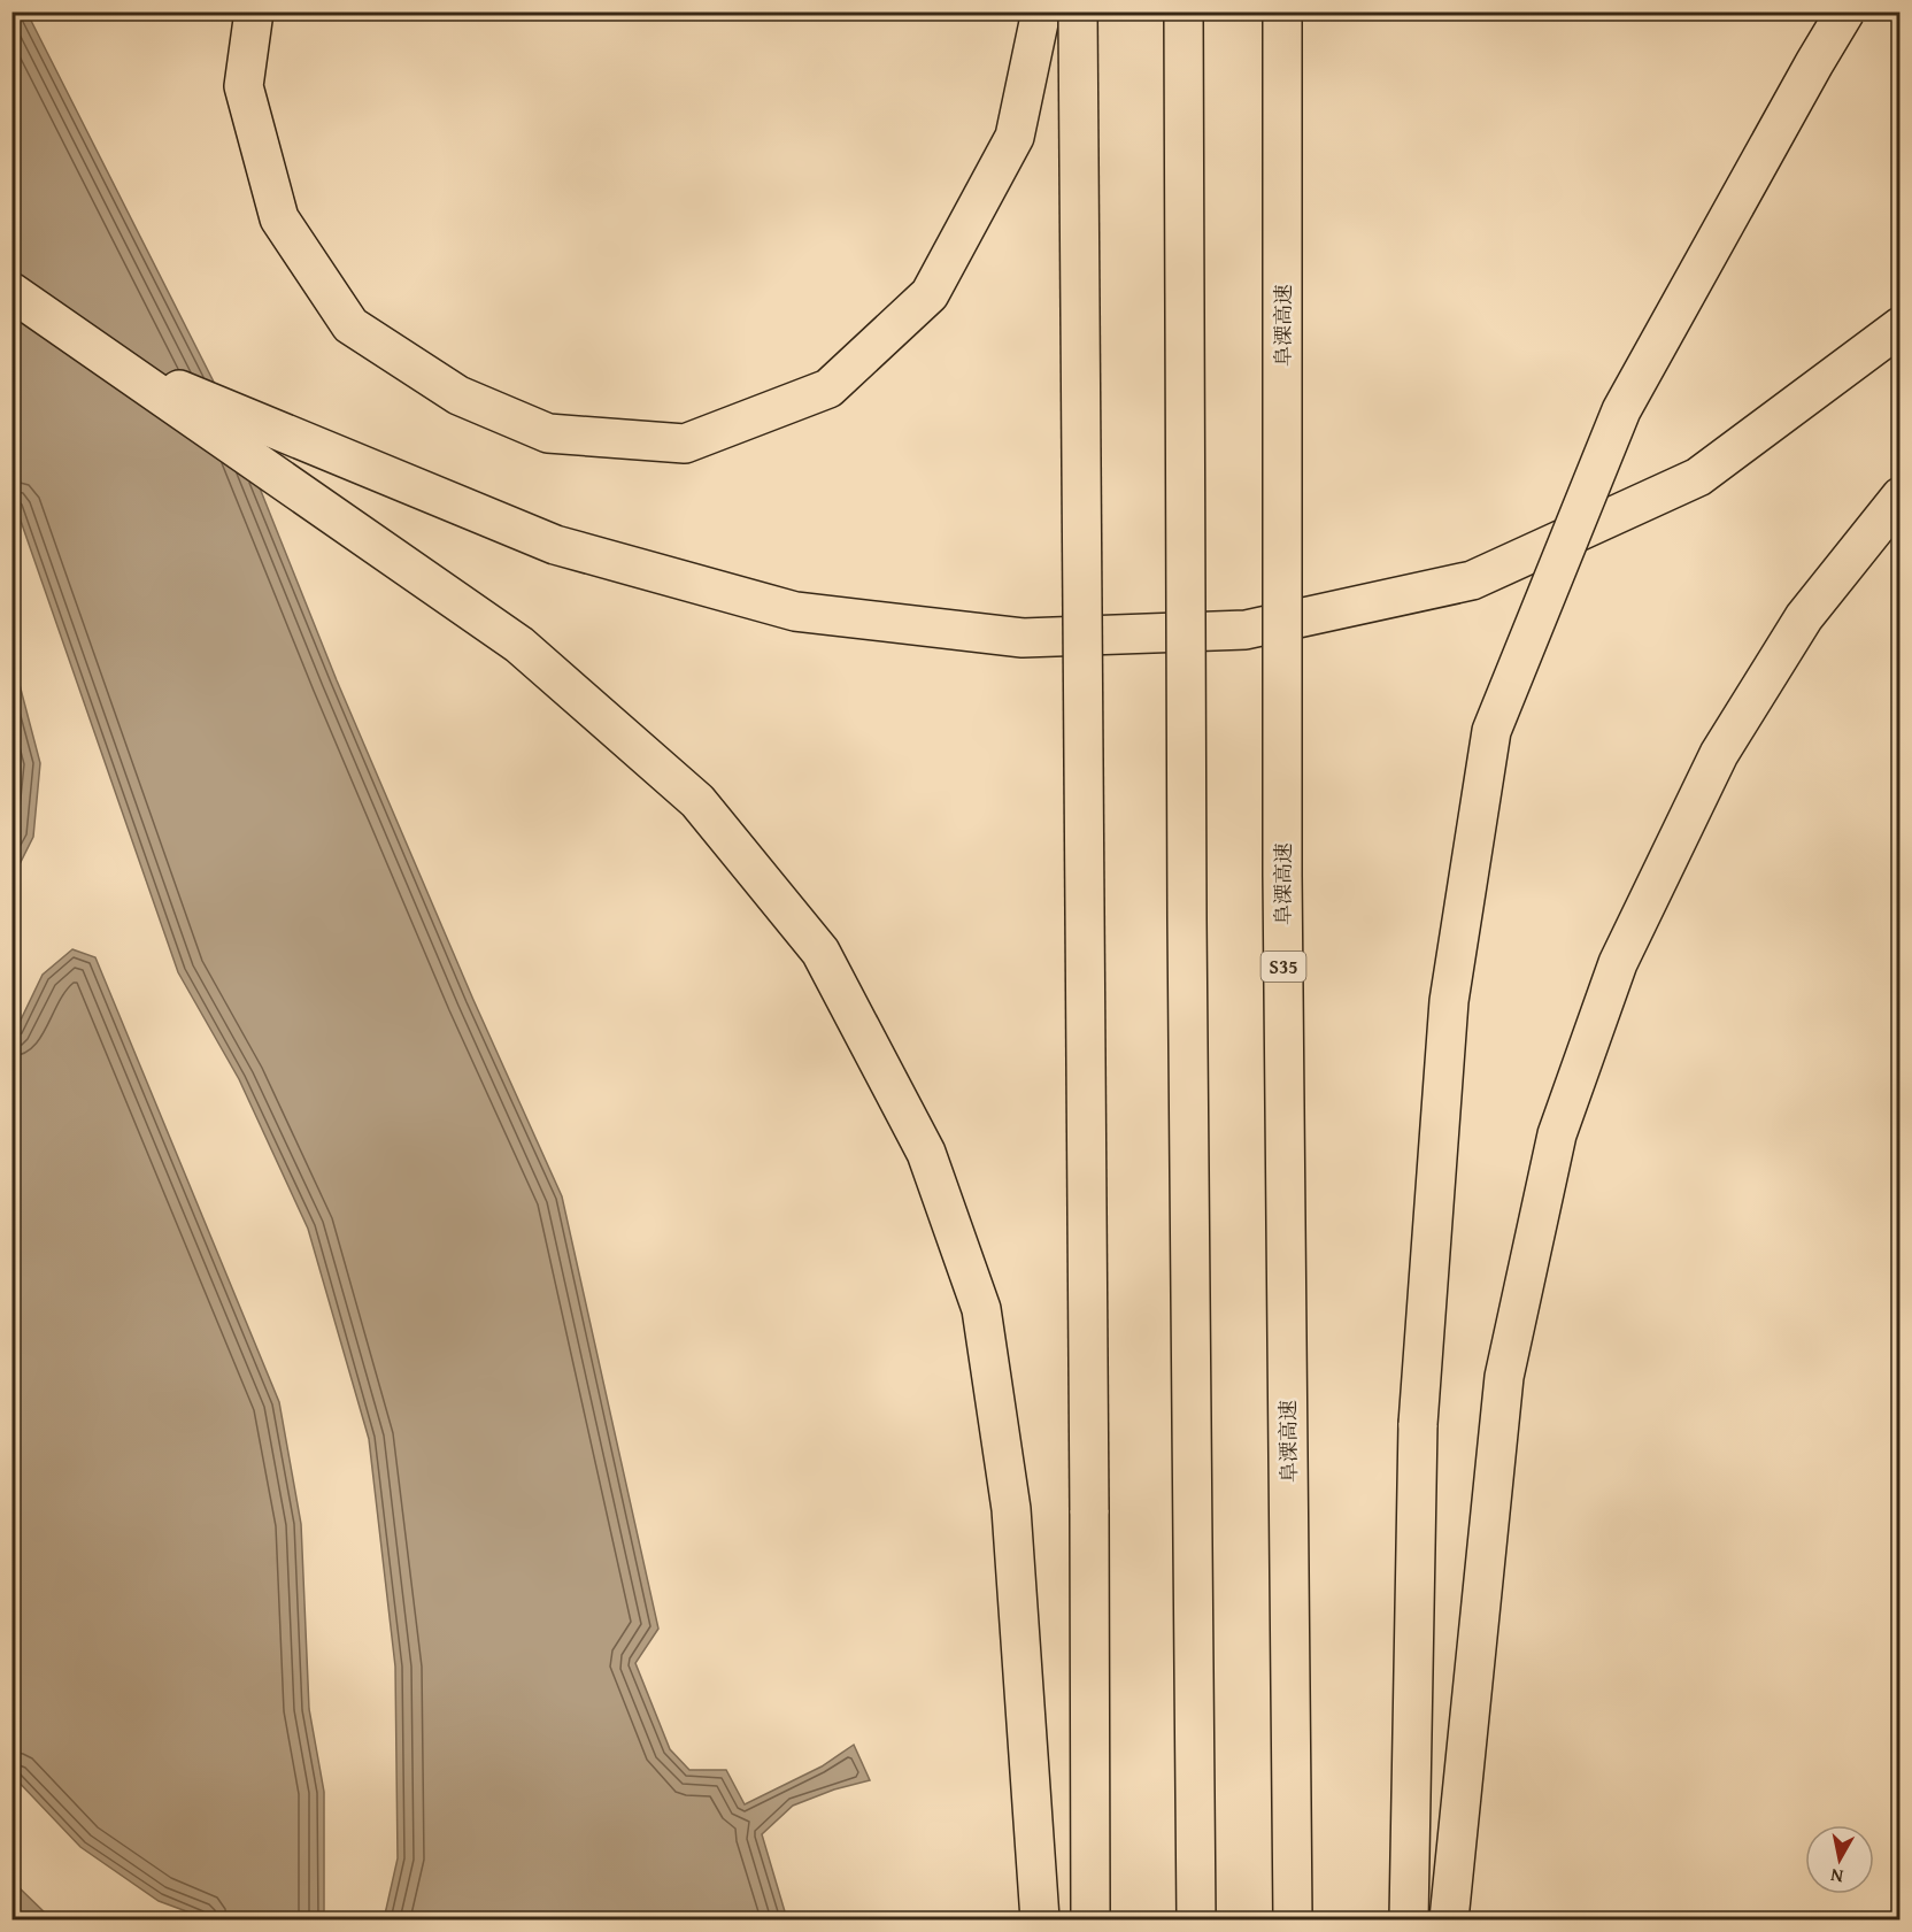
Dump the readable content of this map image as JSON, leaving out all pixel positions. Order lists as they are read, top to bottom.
{
  "streets": {
    "highway": ["阜溧高速", "S35"]
  },
  "north": "bottom"
}
